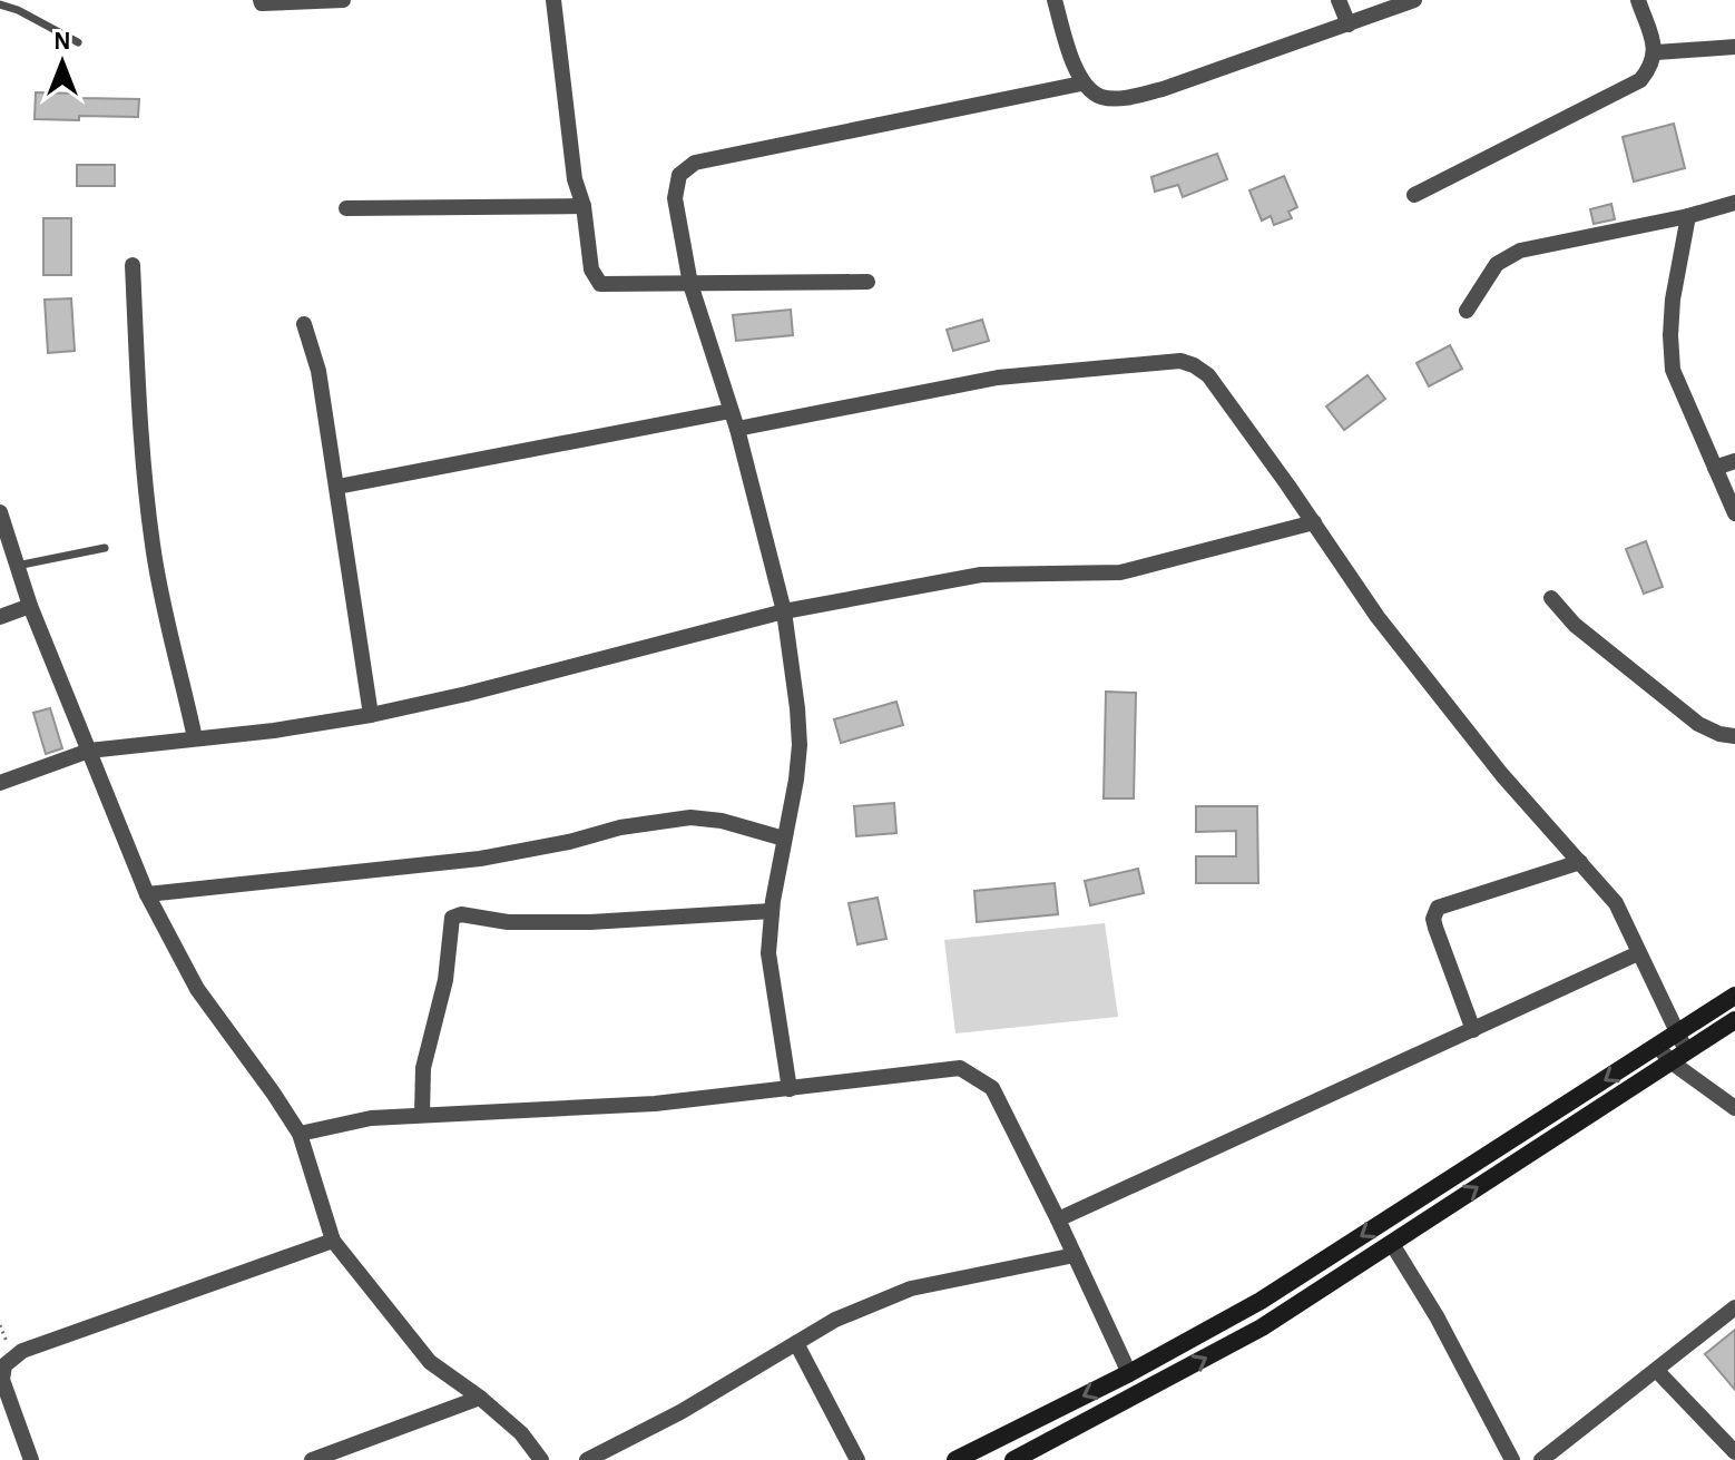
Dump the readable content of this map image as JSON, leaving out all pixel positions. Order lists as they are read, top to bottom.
{
  "north": "top"
}
